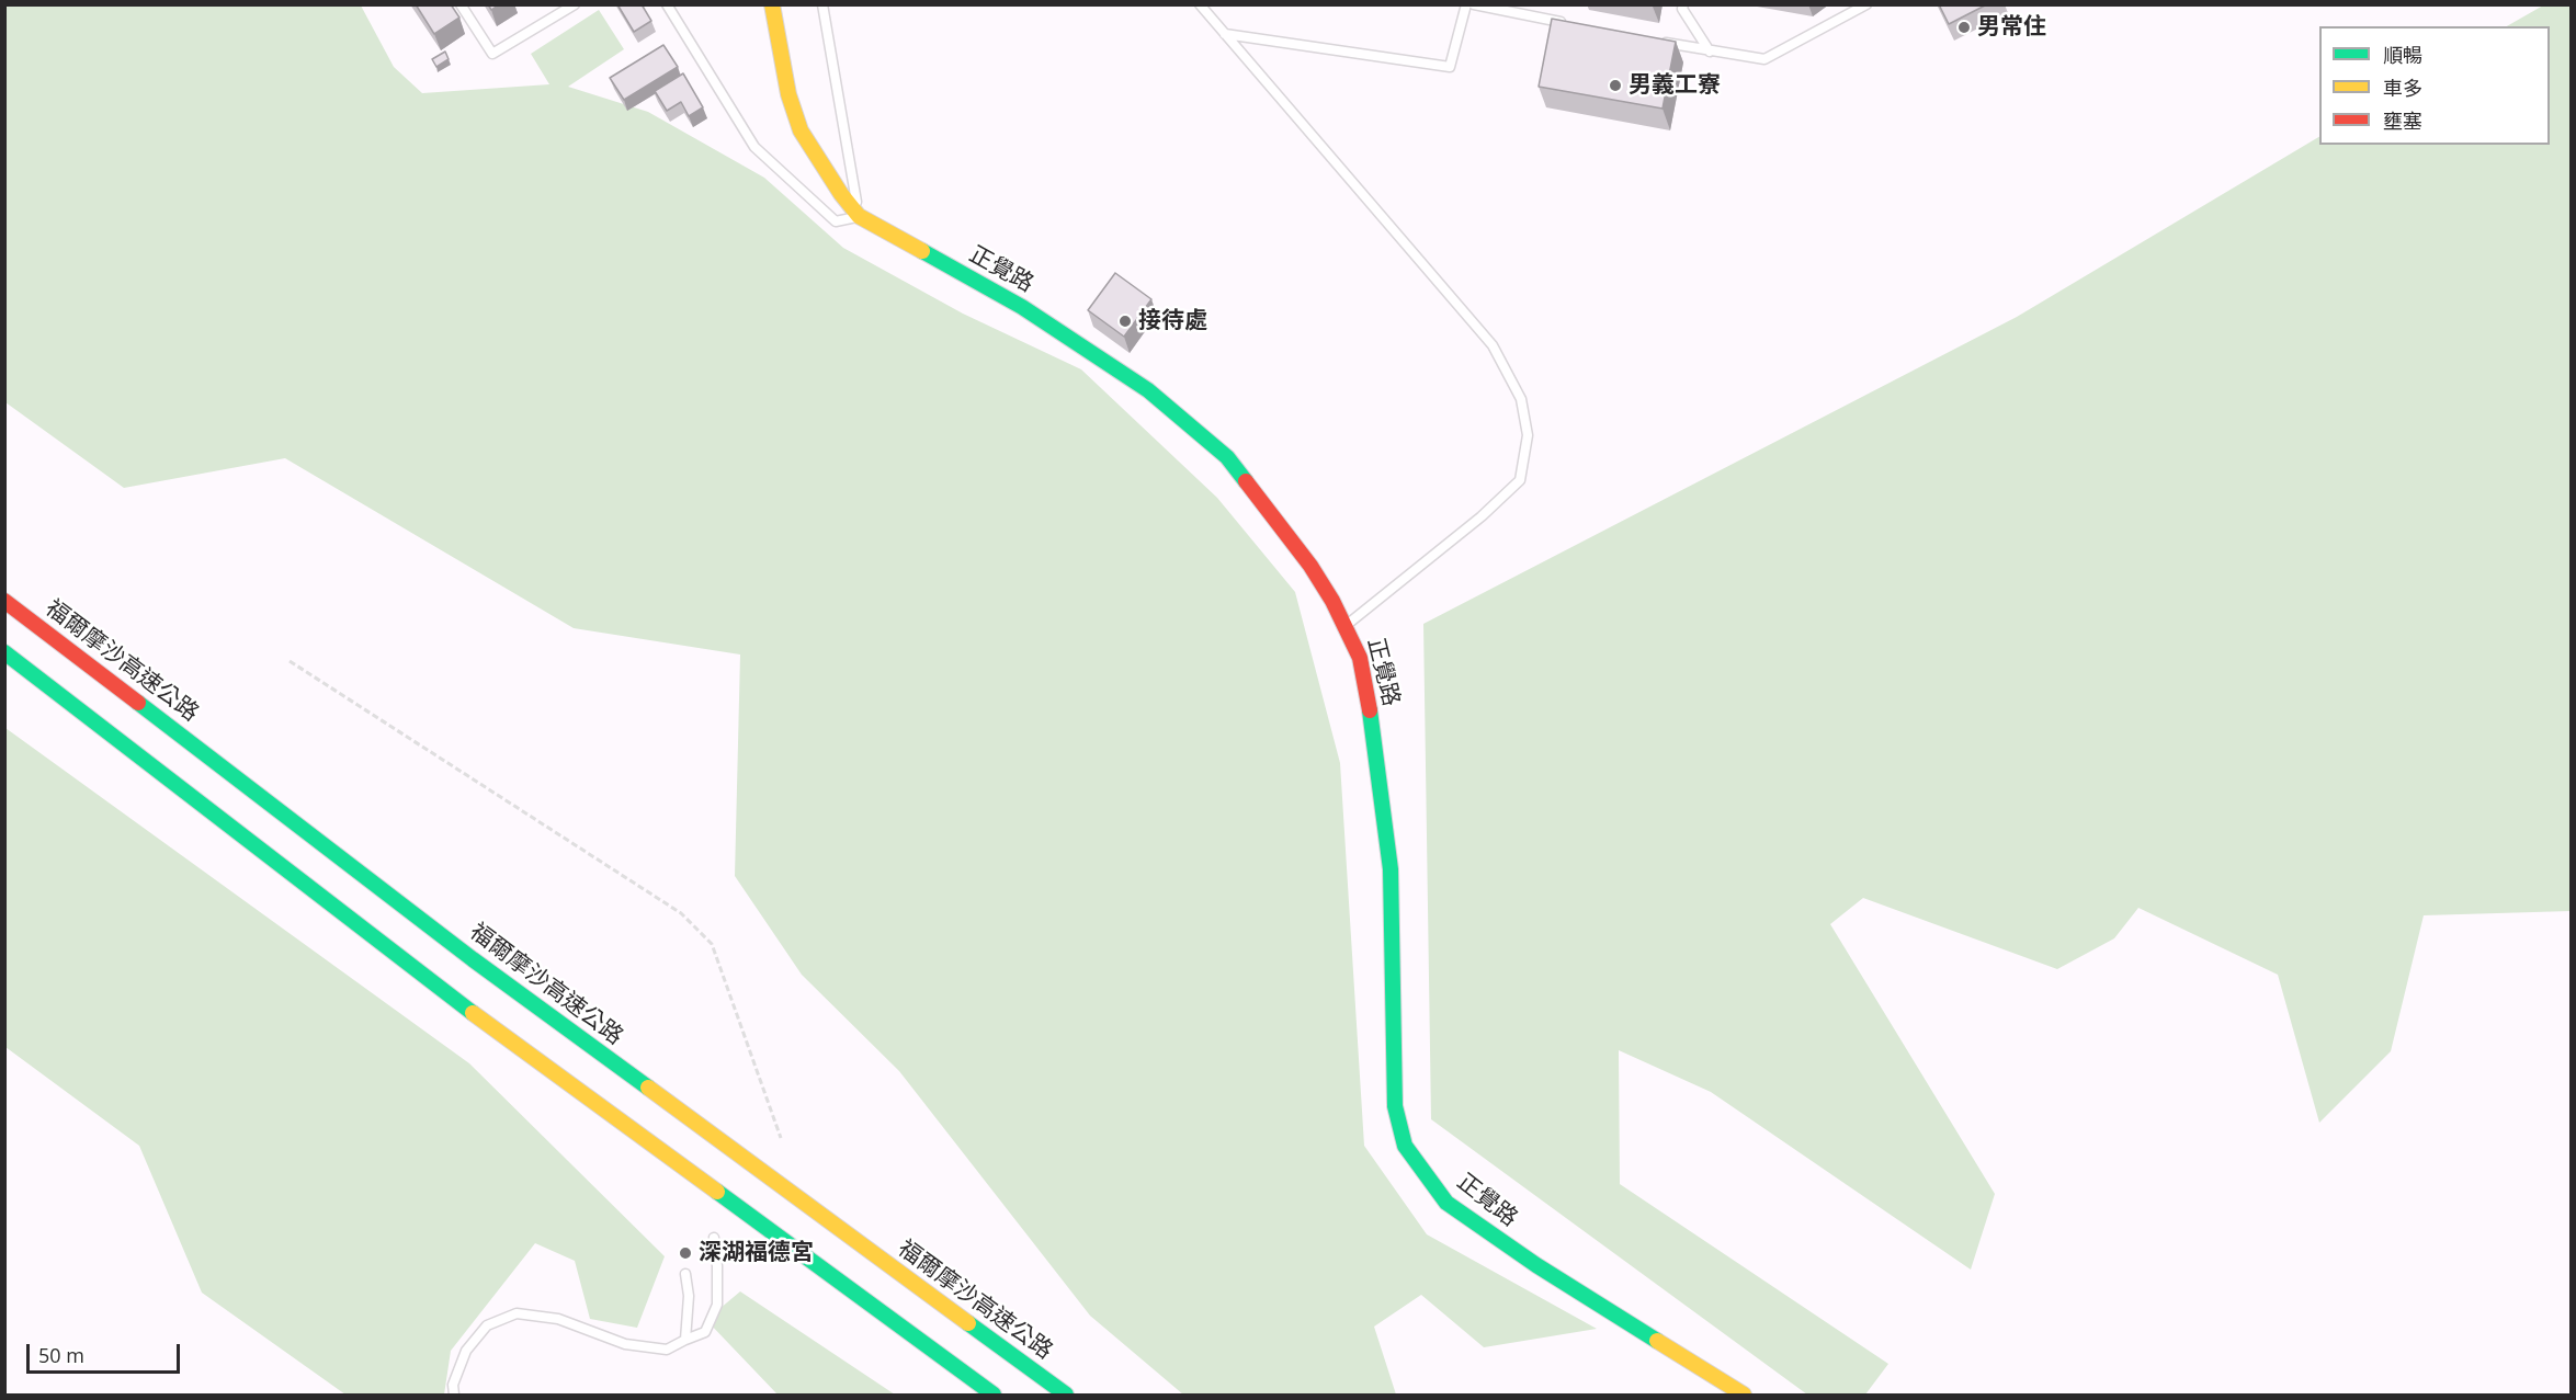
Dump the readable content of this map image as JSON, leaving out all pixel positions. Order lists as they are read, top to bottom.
{
  "streets": {
    "main road": ["正覺路", "福爾摩沙高速公路"]
  },
  "places": [
    "男常住",
    "男義工寮",
    "接待處",
    "深湖福德宮"
  ],
  "legend": ["順暢", "車多", "壅塞"],
  "scale_bar": "50 m"
}
